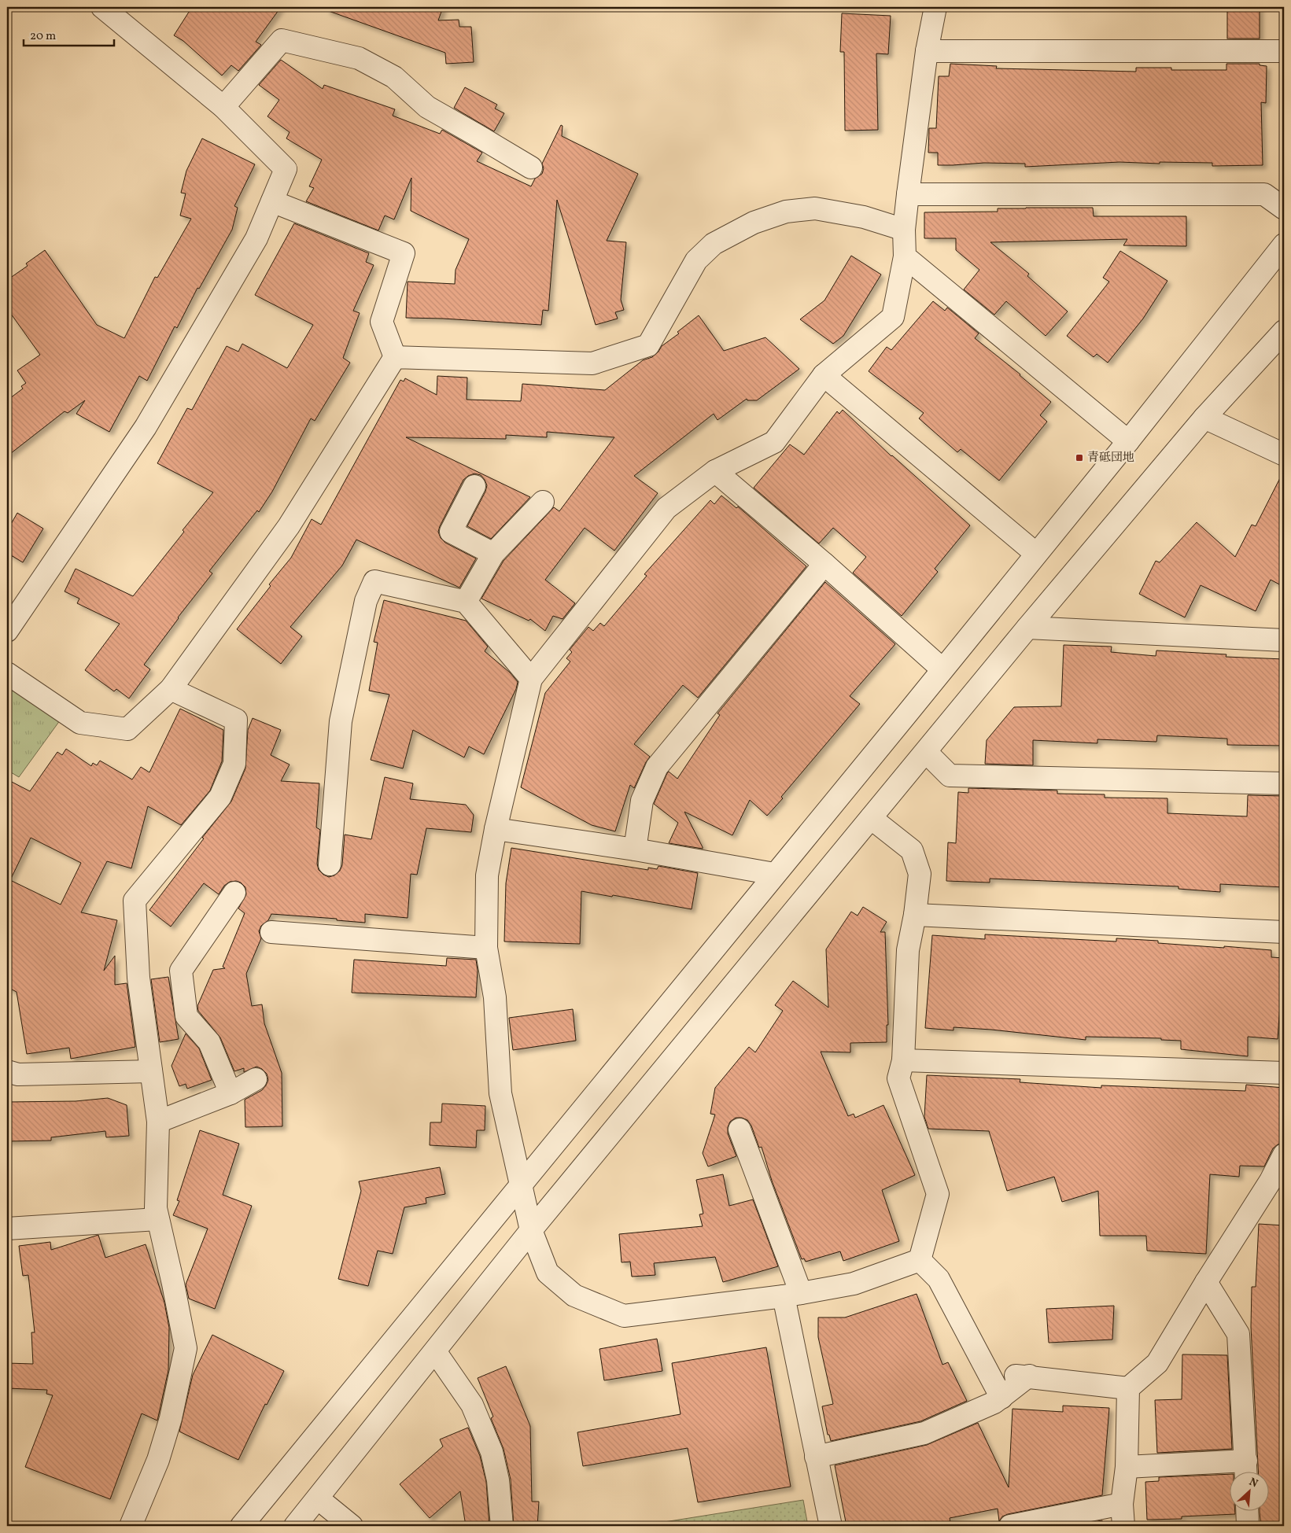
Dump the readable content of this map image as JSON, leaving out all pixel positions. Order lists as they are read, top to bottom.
{
  "places": {
    "transit": ["青砥団地"]
  },
  "scale_bar": "20 m",
  "north": "top right"
}
